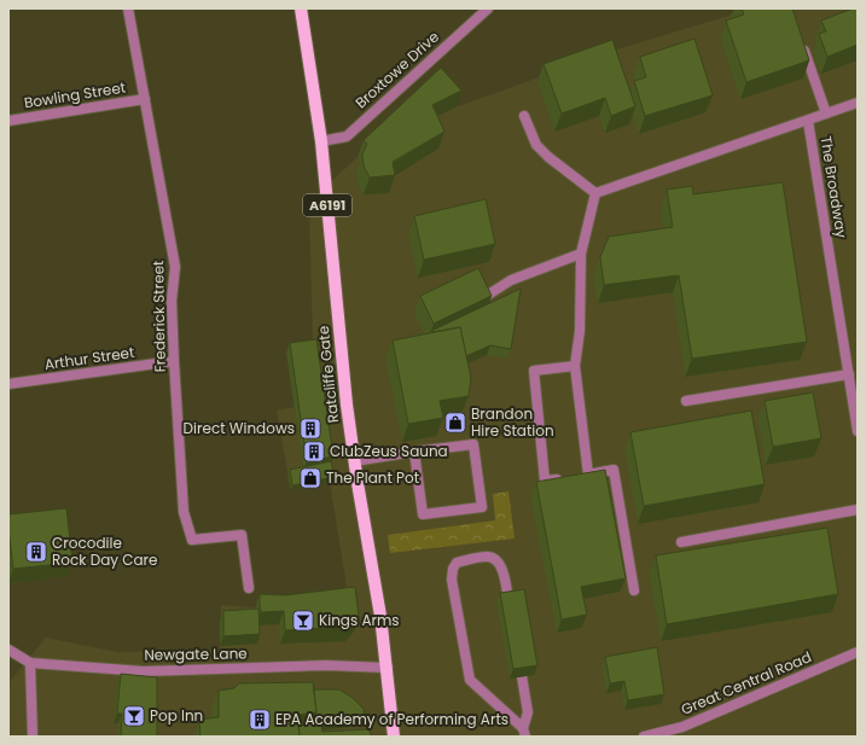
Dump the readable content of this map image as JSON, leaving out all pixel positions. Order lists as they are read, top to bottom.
{
  "streets": {
    "main road": ["A6191", "Ratcliffe Gate"],
    "street": [
      "Broxtowe Drive",
      "Bowling Street",
      "The Broadway",
      "Frederick Street",
      "Arthur Street",
      "Newgate Lane",
      "Great Central Road"
    ]
  },
  "crossings": [
    ["Broxtowe Drive", "Ratcliffe Gate"],
    ["Bowling Street", "Frederick Street"],
    ["Frederick Street", "Arthur Street"],
    ["Ratcliffe Gate", "Newgate Lane"]
  ],
  "places": {
    "shop": ["Brandon Hire Station", "The Plant Pot"],
    "building": [
      "Direct Windows",
      "ClubZeus Sauna",
      "Crocodile Rock Day Care",
      "EPA Academy of Performing Arts"
    ],
    "bar": ["Kings Arms", "Pop Inn"]
  }
}
